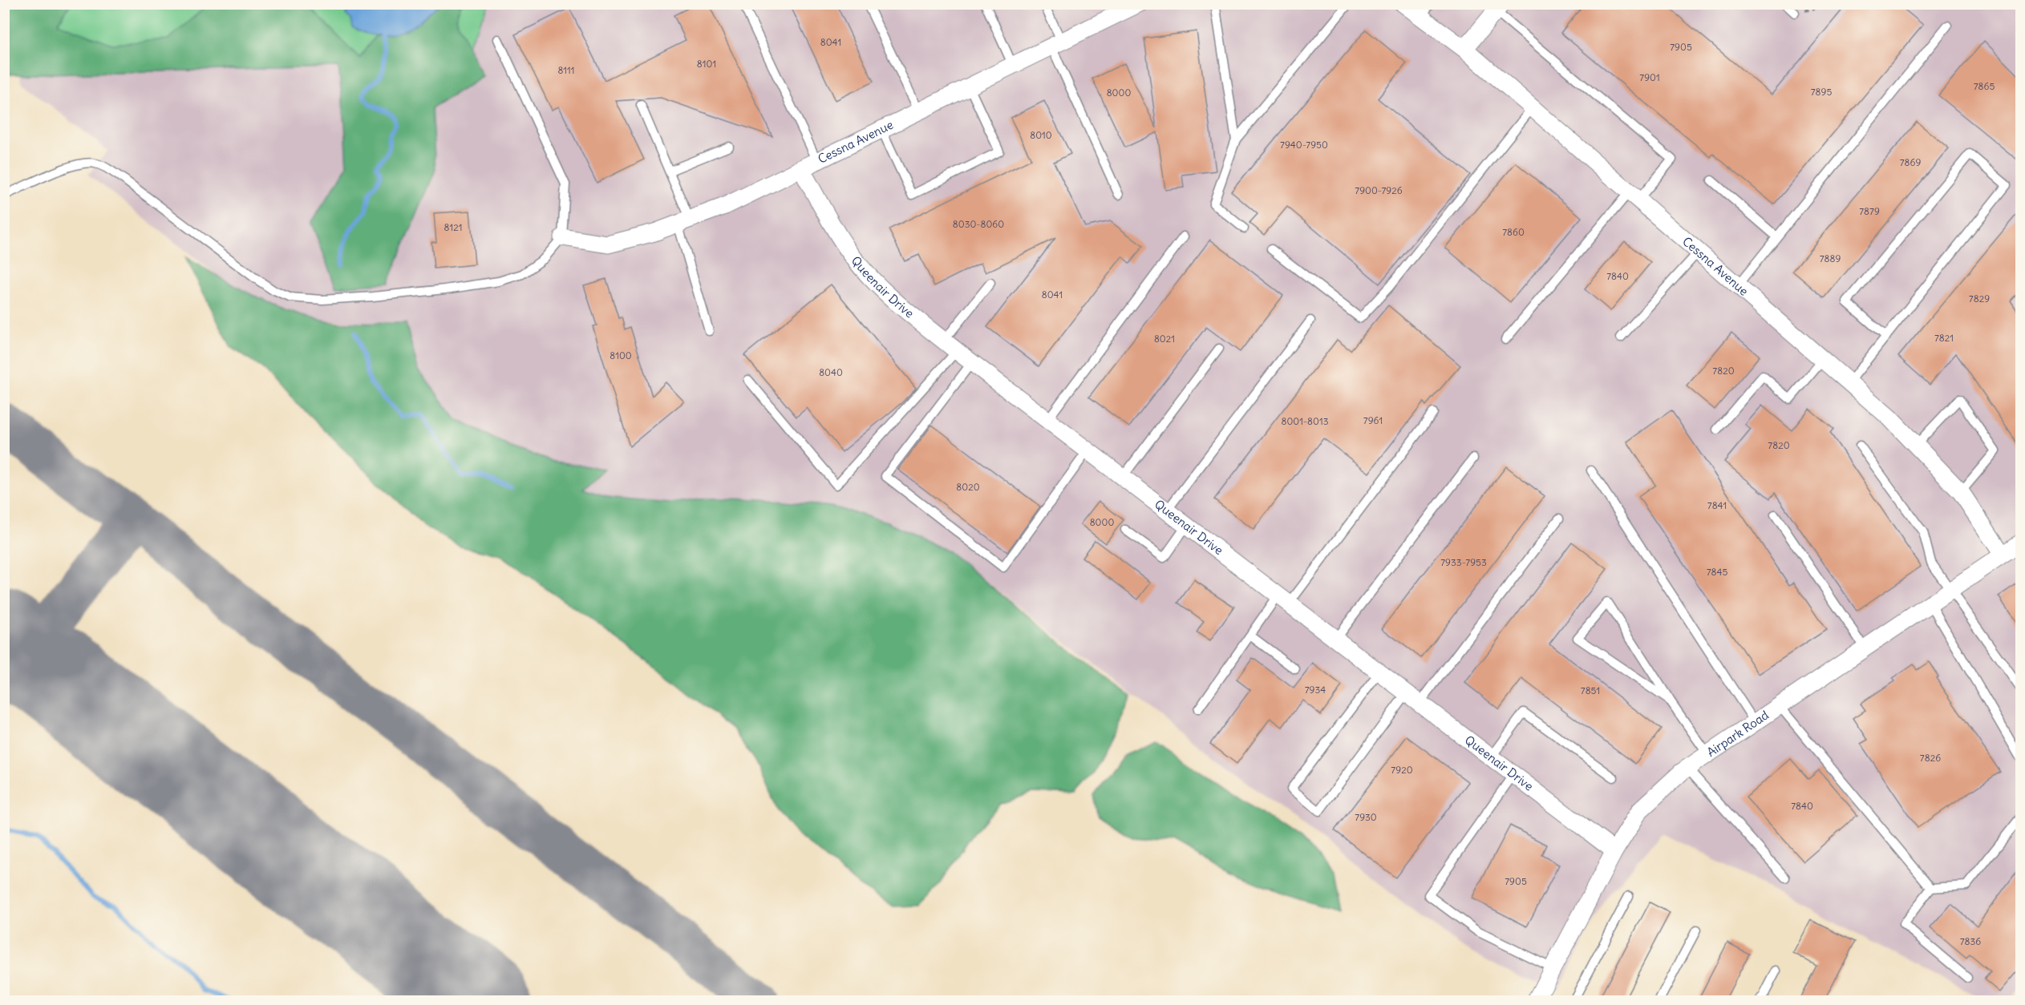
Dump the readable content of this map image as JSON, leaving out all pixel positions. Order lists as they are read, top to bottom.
{
  "streets": {
    "street": ["Cessna Avenue", "Queenair Drive", "Airpark Road"]
  },
  "crossings": [
    ["Cessna Avenue", "Queenair Drive"],
    ["Cessna Avenue", "Airpark Road"],
    ["Queenair Drive", "Airpark Road"]
  ],
  "house_numbers": [
    "8041",
    "7905",
    "8101",
    "8111",
    "7901",
    "7865",
    "7895",
    "8000",
    "8010",
    "7940-7950",
    "7869",
    "7900-7926",
    "7879",
    "8030-8060",
    "8121",
    "7860",
    "7889",
    "7840",
    "8041",
    "7829",
    "7821",
    "8021",
    "8100",
    "7820",
    "8040",
    "7961",
    "8001-8013",
    "7820",
    "8020",
    "7841",
    "8000",
    "7933-7953",
    "7845",
    "7934",
    "7851",
    "7826",
    "7920",
    "7840",
    "7930",
    "7905",
    "7836"
  ]
}
